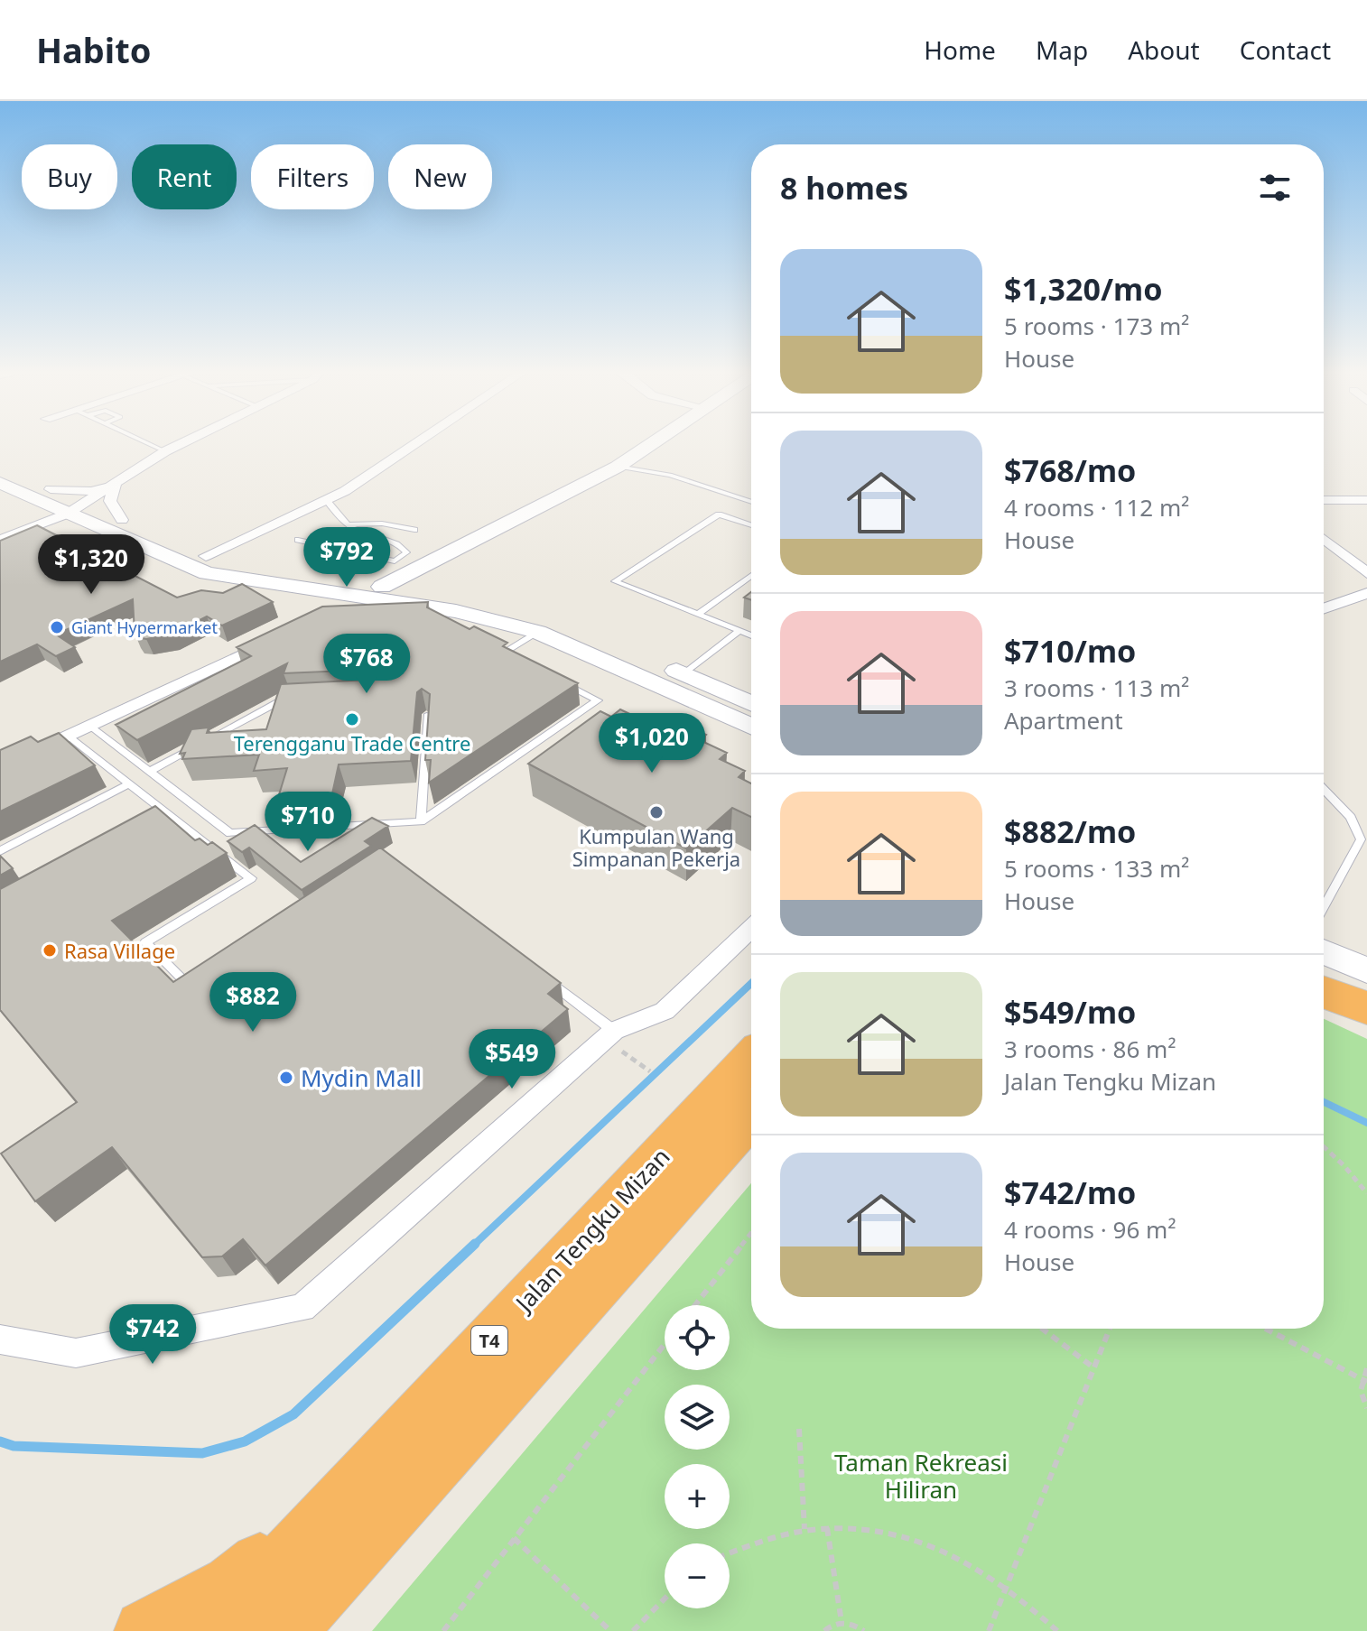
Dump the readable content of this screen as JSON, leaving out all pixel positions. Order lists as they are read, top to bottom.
{
  "streets": {
    "highway": ["Jalan Tengku Mizan", "T4"]
  },
  "parks": ["Taman Rekreasi Hiliran"],
  "places": [
    "Giant Hypermarket",
    "Terengganu Trade Centre",
    "Kumpulan Wang Simpanan Pekerja",
    "Rasa Village",
    "Mydin Mall"
  ],
  "page": {
    "header": "Habito",
    "nav": [
      "Home",
      "Map",
      "About",
      "Contact"
    ],
    "chip": [
      "Buy",
      "Rent",
      "Filters",
      "New"
    ],
    "heading": "8 homes",
    "list": [
      {
        "name": "$1,320/mo",
        "note": "5 rooms · 173 m² · House"
      },
      {
        "name": "$768/mo",
        "note": "4 rooms · 112 m² · House"
      },
      {
        "name": "$710/mo",
        "note": "3 rooms · 113 m² · Apartment"
      },
      {
        "name": "$882/mo",
        "note": "5 rooms · 133 m² · House"
      },
      {
        "name": "$549/mo",
        "note": "3 rooms · 86 m² · Jalan Tengku Mizan"
      },
      {
        "name": "$742/mo",
        "note": "4 rooms · 96 m² · House"
      }
    ],
    "price": [
      "$792",
      "$1,320",
      "$768",
      "$1,020",
      "$710",
      "$882",
      "$549",
      "$742"
    ],
    "map_buttons": ["+", "−"]
  }
}
